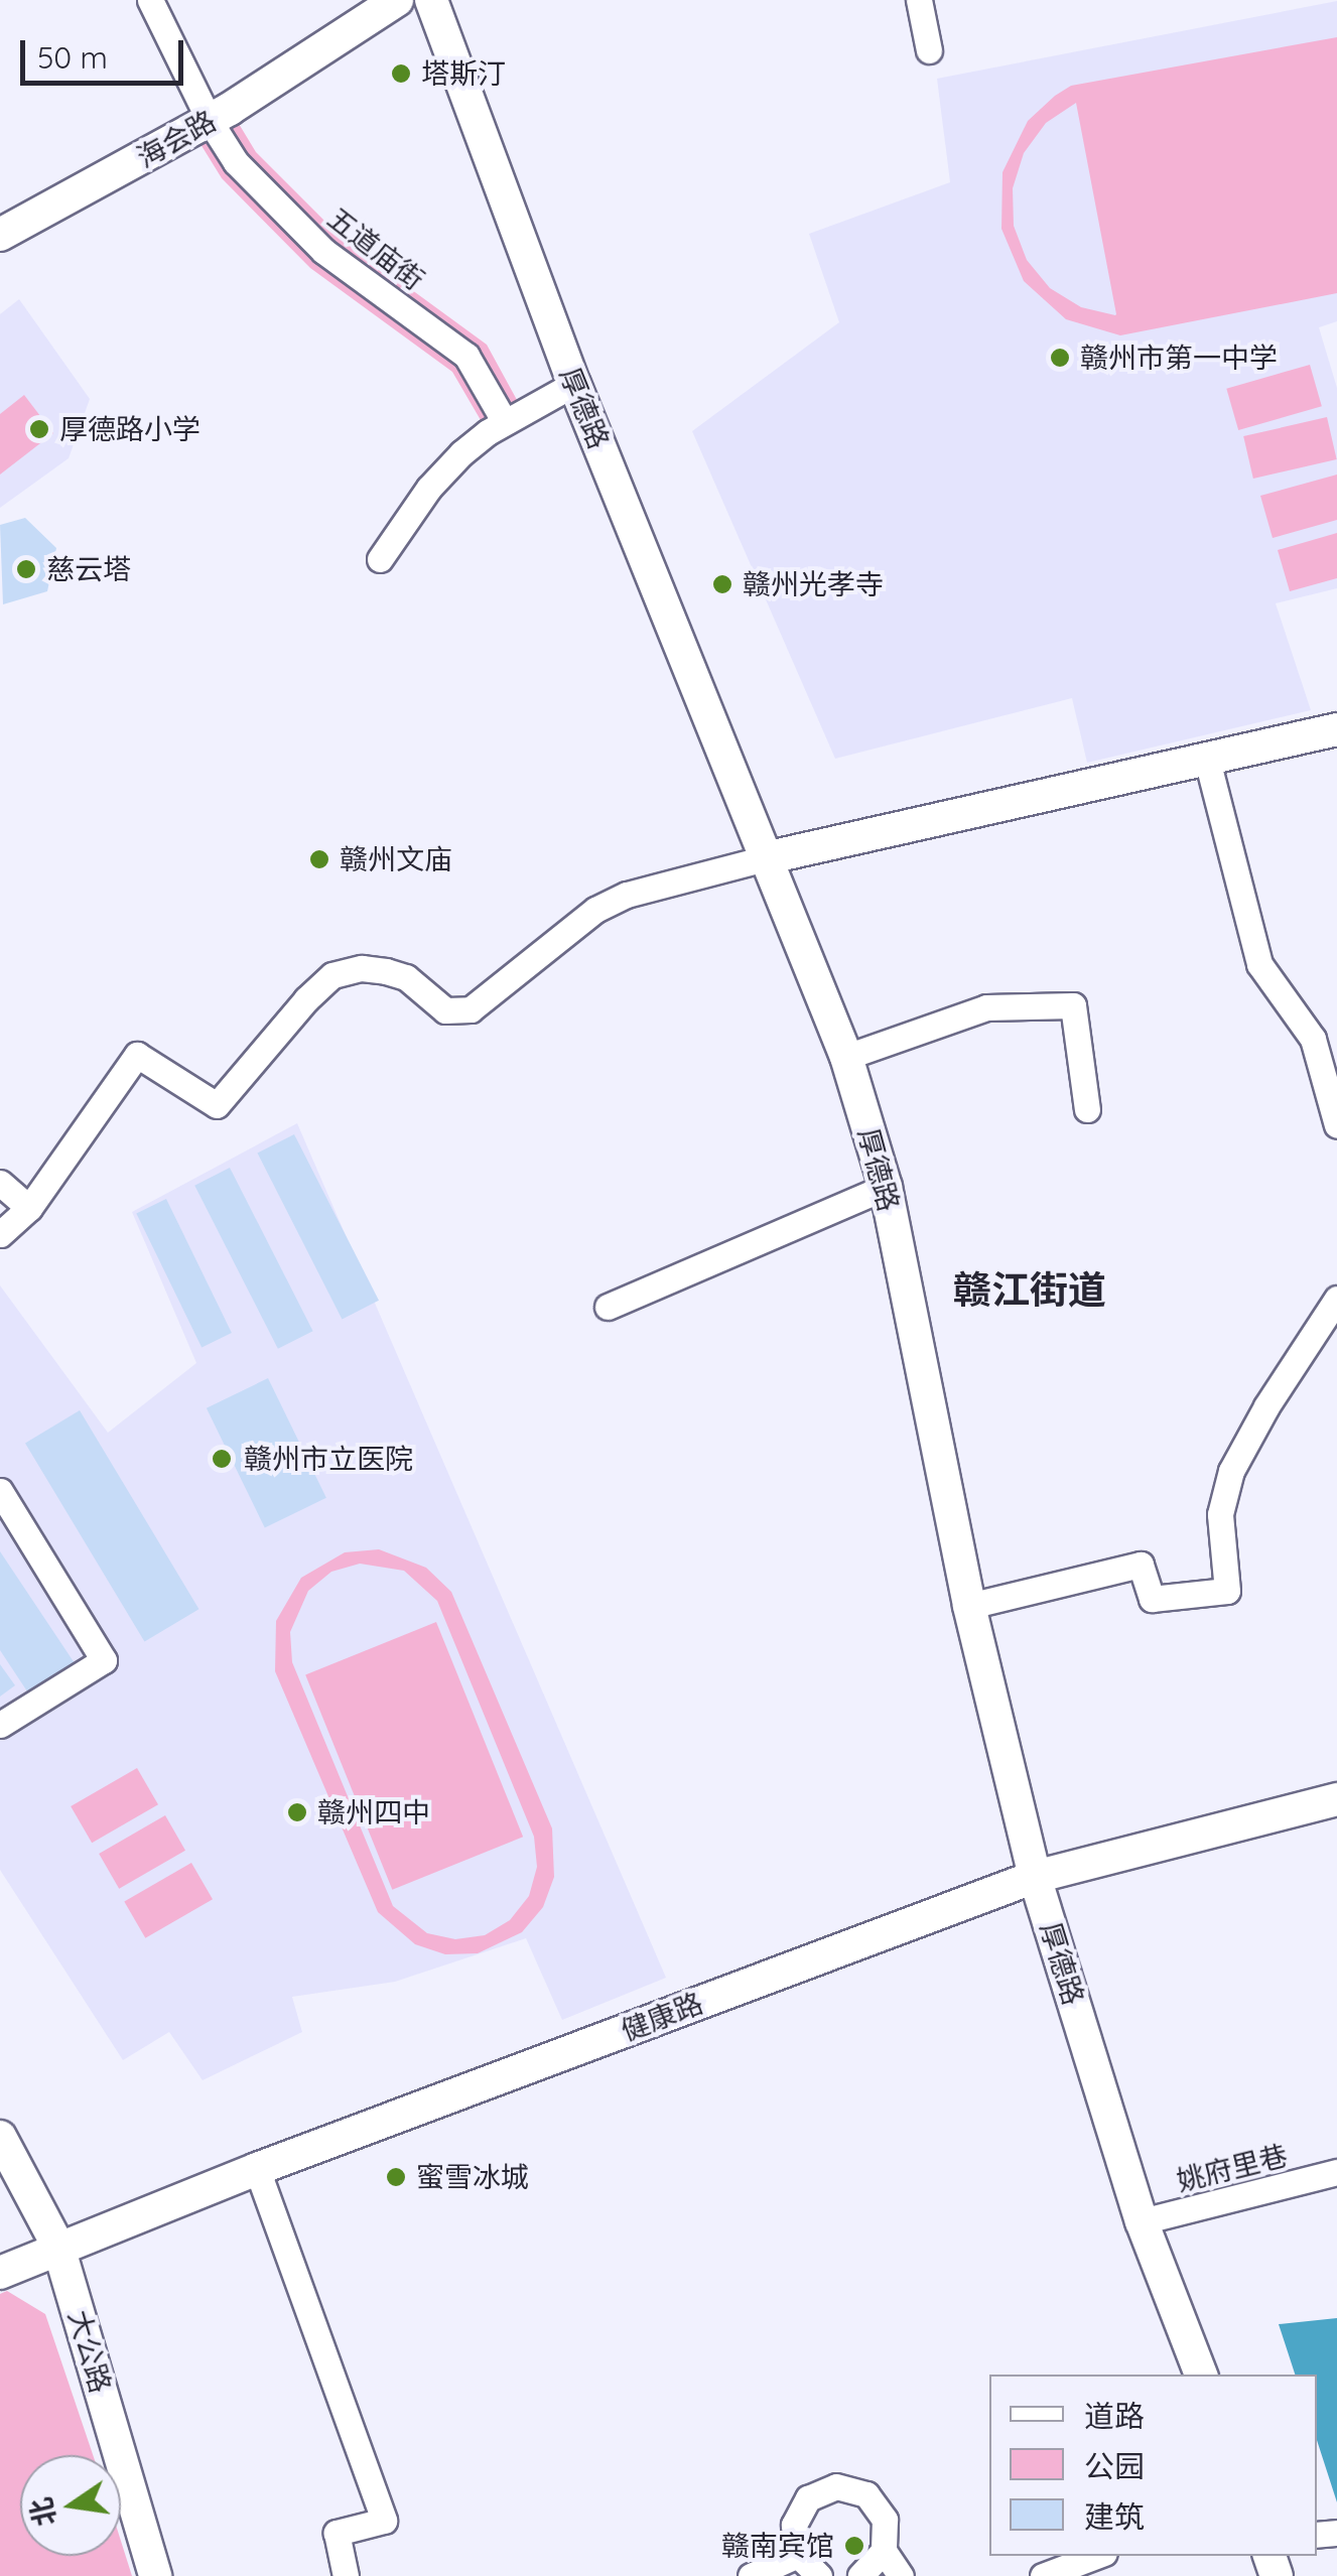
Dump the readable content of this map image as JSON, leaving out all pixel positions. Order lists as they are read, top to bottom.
{
  "streets": {
    "street": [
      "海会路",
      "五道庙街",
      "厚德路",
      "健康路",
      "姚府里巷",
      "大公路"
    ]
  },
  "crossings": [
    ["海会路", "五道庙街"],
    ["厚德路", "健康路"],
    ["厚德路", "姚府里巷"],
    ["健康路", "大公路"]
  ],
  "districts": ["赣江街道"],
  "places": [
    "塔斯汀",
    "赣州市第一中学",
    "厚德路小学",
    "慈云塔",
    "赣州光孝寺",
    "赣州文庙",
    "赣州市立医院",
    "赣州四中",
    "蜜雪冰城",
    "赣南宾馆"
  ],
  "legend": ["道路", "公园", "建筑"],
  "scale_bar": "50 m",
  "north": "left"
}
